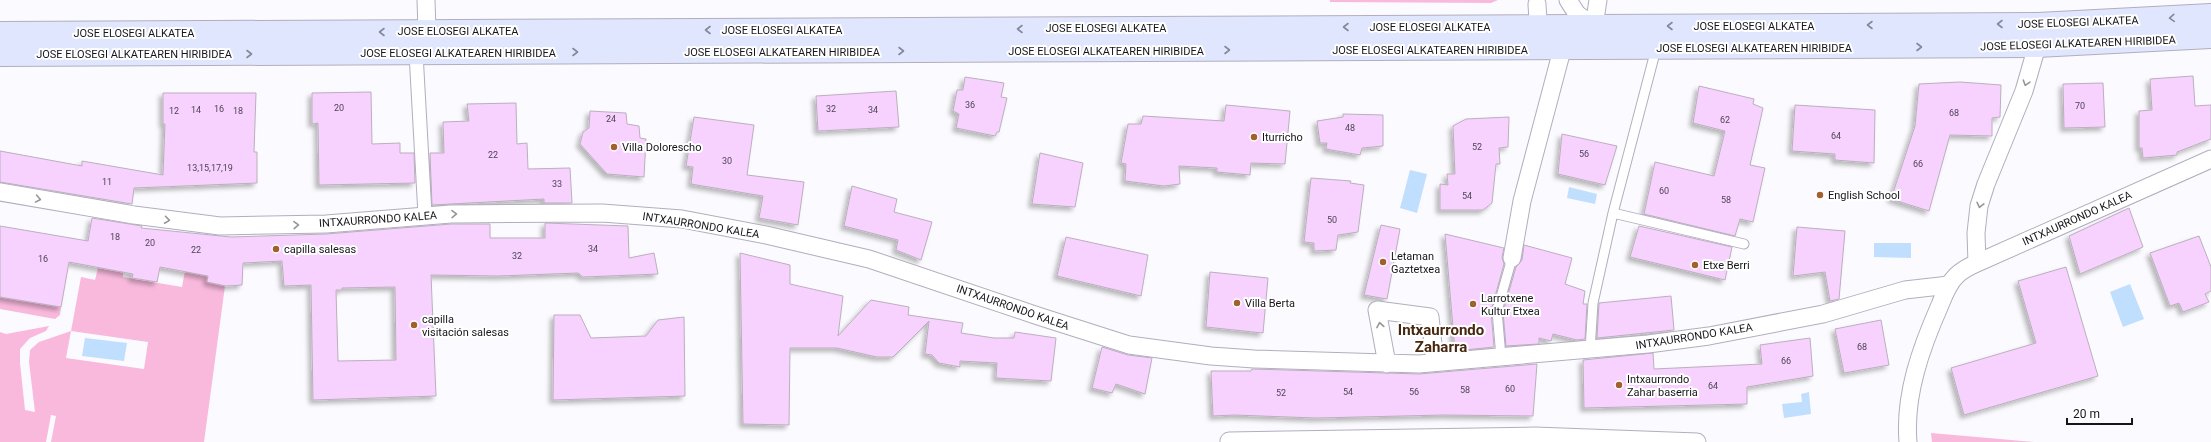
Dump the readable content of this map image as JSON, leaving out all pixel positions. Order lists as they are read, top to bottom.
{
  "streets": {
    "main road": ["JOSE ELOSEGI ALKATEA", "JOSE ELOSEGI ALKATEAREN HIRIBIDEA"],
    "street": ["INTXAURRONDO KALEA"]
  },
  "one_way": ["JOSE ELOSEGI ALKATEA", "JOSE ELOSEGI ALKATEAREN HIRIBIDEA", "INTXAURRONDO KALEA"],
  "districts": ["Intxaurrondo Zaharra"],
  "places": [
    "Iturricho",
    "Villa Dolorescho",
    "English School",
    "capilla salesas",
    "Letaman Gaztetxea",
    "Etxe Berri",
    "Villa Berta",
    "Larrotxene Kultur Etxea",
    "capilla visitación salesas",
    "Intxaurrondo Zahar baserria"
  ],
  "house_numbers": [
    "36",
    "70",
    "20",
    "16",
    "32",
    "14",
    "34",
    "12",
    "18",
    "68",
    "24",
    "62",
    "48",
    "64",
    "52",
    "56",
    "22",
    "30",
    "66",
    "13,15,17,19",
    "11",
    "33",
    "60",
    "54",
    "58",
    "50",
    "18",
    "20",
    "34",
    "22",
    "32",
    "16",
    "68",
    "66",
    "64",
    "60",
    "58",
    "54",
    "56",
    "52"
  ],
  "scale_bar": "20 m"
}
